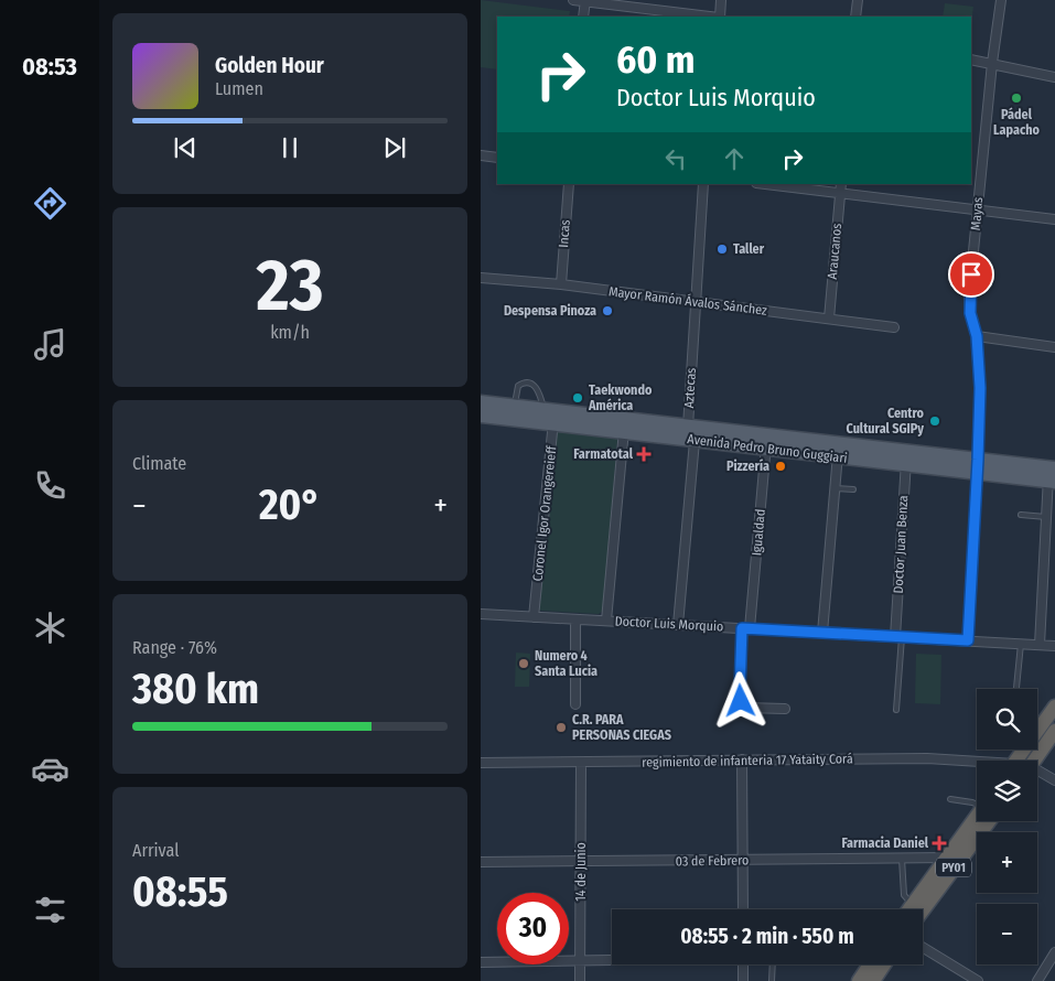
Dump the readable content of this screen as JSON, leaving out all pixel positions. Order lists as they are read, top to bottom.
{
  "streets": {
    "highway": ["PY01"],
    "main road": ["Avenida Pedro Bruno Guggiari"],
    "street": [
      "Mayas",
      "Incas",
      "Araucanos",
      "Mayor Ramón Ávalos Sánchez",
      "Aztecas",
      "Coronel Igor Orangereieff",
      "Igualdad",
      "Doctor Juan Benza",
      "Doctor Luis Morquio",
      "regimiento de infanteria 17 Yataity Corá",
      "03 de Febrero",
      "14 de Junio"
    ]
  },
  "crossings": [
    ["Mayas", "Avenida Pedro Bruno Guggiari"],
    ["Mayas", "Doctor Luis Morquio"],
    ["Incas", "Mayor Ramón Ávalos Sánchez"],
    ["Araucanos", "Mayor Ramón Ávalos Sánchez"],
    ["Mayor Ramón Ávalos Sánchez", "Aztecas"],
    ["Aztecas", "Avenida Pedro Bruno Guggiari"],
    ["Aztecas", "Doctor Luis Morquio"],
    ["Avenida Pedro Bruno Guggiari", "Coronel Igor Orangereieff"],
    ["Avenida Pedro Bruno Guggiari", "Igualdad"],
    ["Avenida Pedro Bruno Guggiari", "Doctor Juan Benza"],
    ["Coronel Igor Orangereieff", "Doctor Luis Morquio"],
    ["Igualdad", "Doctor Luis Morquio"],
    ["Doctor Juan Benza", "Doctor Luis Morquio"],
    ["regimiento de infanteria 17 Yataity Corá", "14 de Junio"],
    ["03 de Febrero", "PY01"],
    ["03 de Febrero", "14 de Junio"]
  ],
  "places": {
    "other": [
      "Pádel Lapacho",
      "Taller",
      "Despensa Pinoza",
      "Taekwondo América",
      "Centro Cultural SGIPy",
      "Pizzería",
      "Numero 4 Santa Lucia",
      "C.R. PARA PERSONAS CIEGAS"
    ],
    "health": ["Farmatotal", "Farmacia Daniel"]
  },
  "page": {
    "tabs": "08:53",
    "turn": ["60 m", "Doctor Luis Morquio"],
    "song": ["Golden Hour", "Lumen"],
    "tile": [
      ["23", "km/h"],
      "Climate",
      ["Range · 76%", "380 km"],
      ["Arrival", "08:55"]
    ],
    "heat": ["−", "20°", "+"],
    "map_buttons": ["+", "−"],
    "limit": "30",
    "trip": "08:55 · 2 min · 550 m"
  }
}
